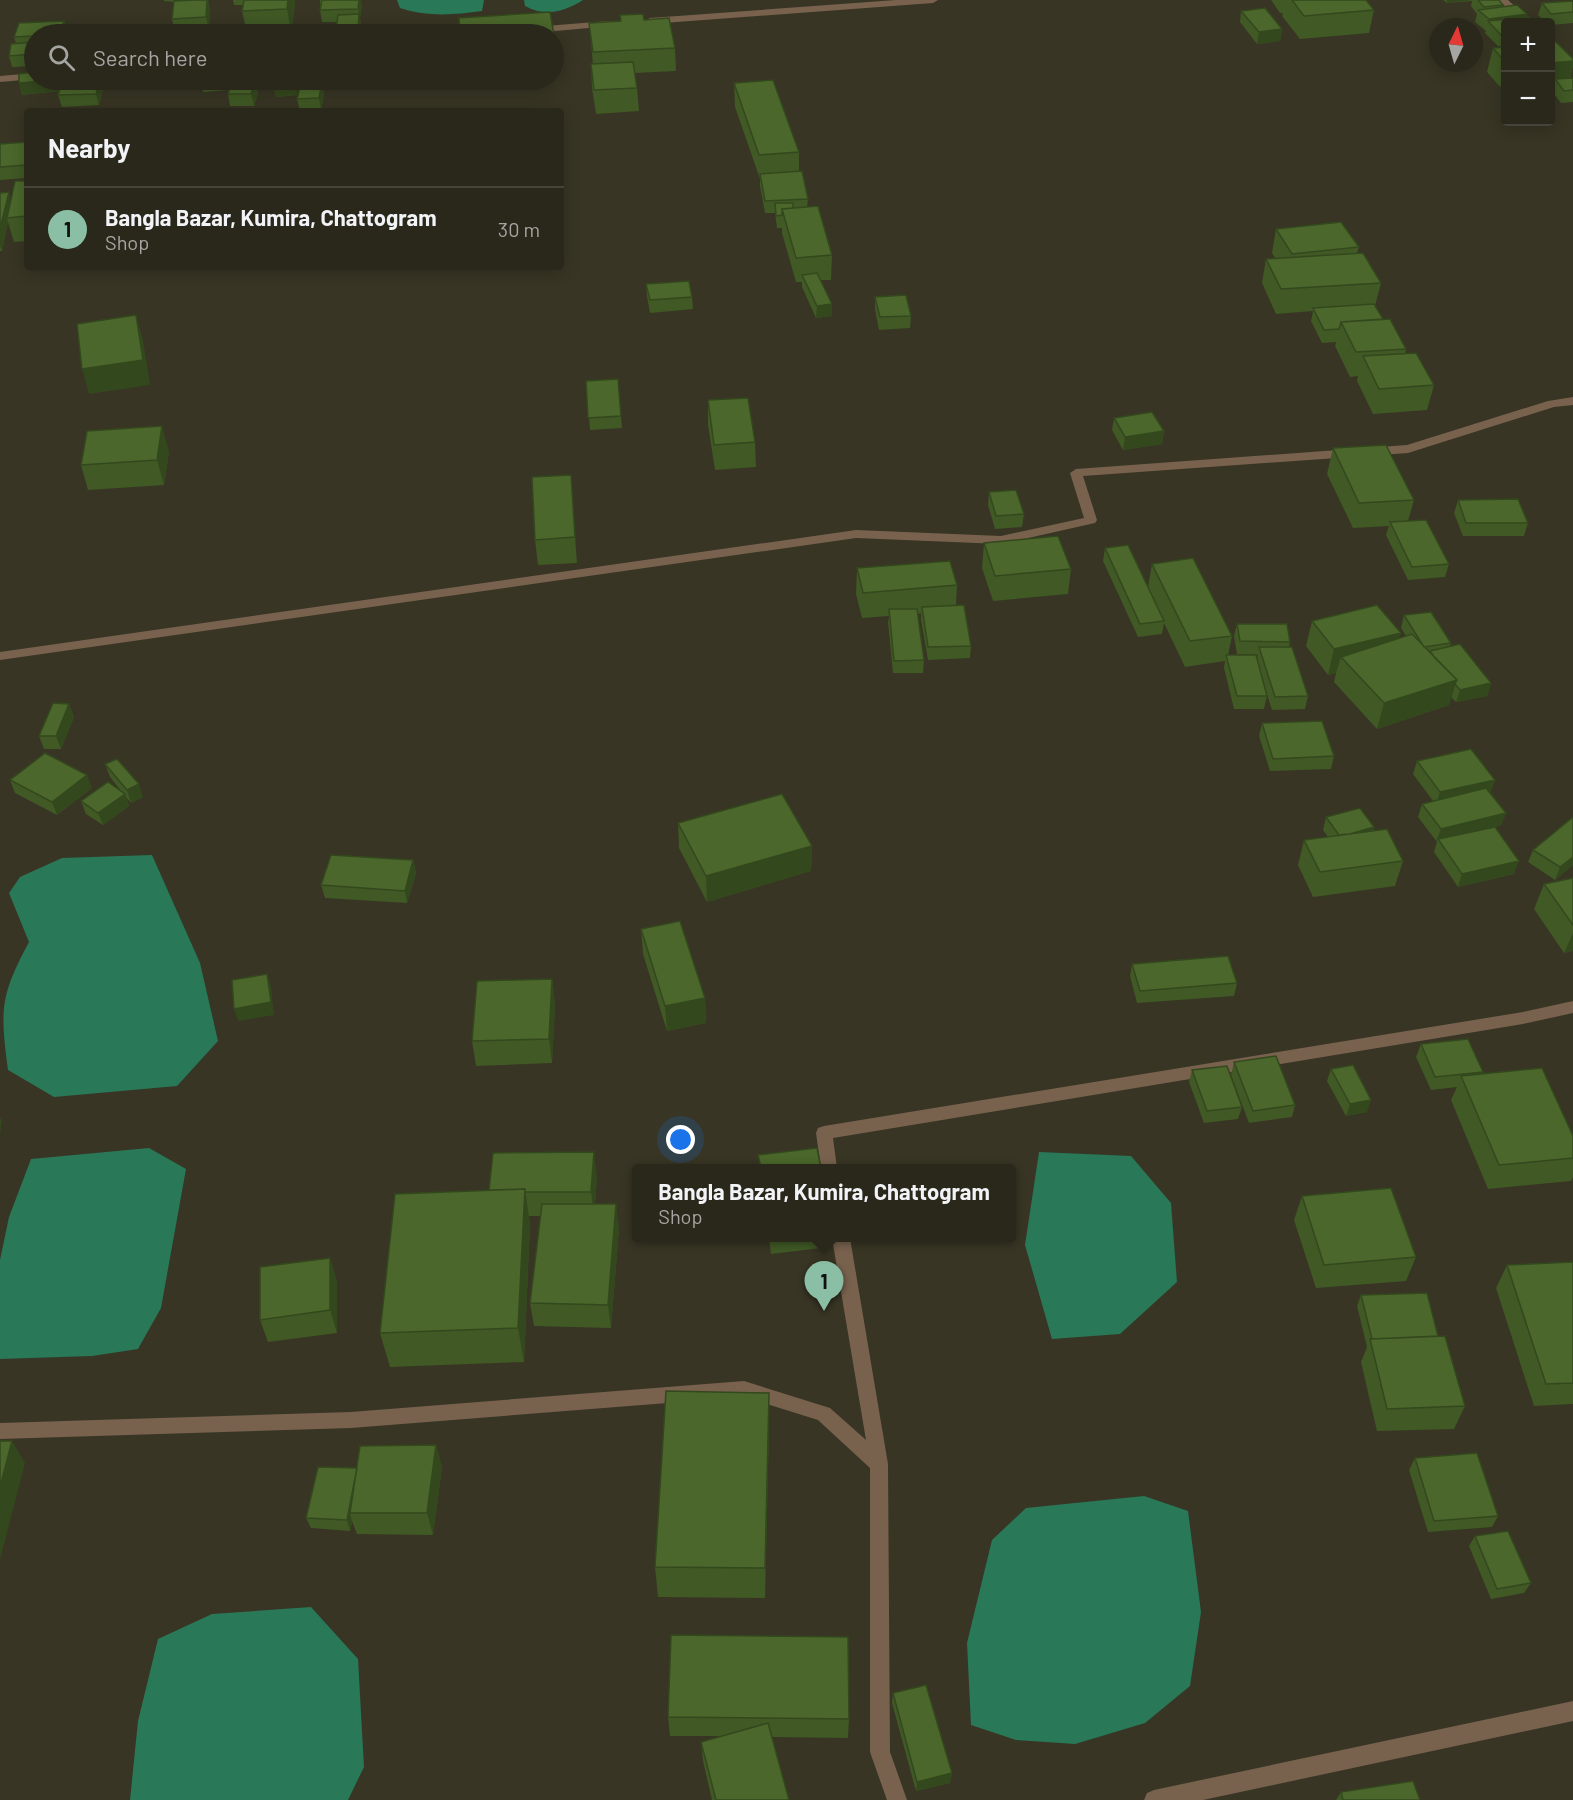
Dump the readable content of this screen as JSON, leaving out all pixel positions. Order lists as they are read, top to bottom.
{
  "north": "top",
  "page": {
    "map_buttons": ["+", "−"],
    "search": "Search here",
    "heading": "Nearby",
    "list": [
      {
        "mark": "1",
        "name": "Bangla Bazar, Kumira, Chattogram",
        "note": "Shop",
        "value": "30 m"
      }
    ],
    "popup": ["Bangla Bazar, Kumira, Chattogram", "Shop"],
    "pins": "1"
  }
}
